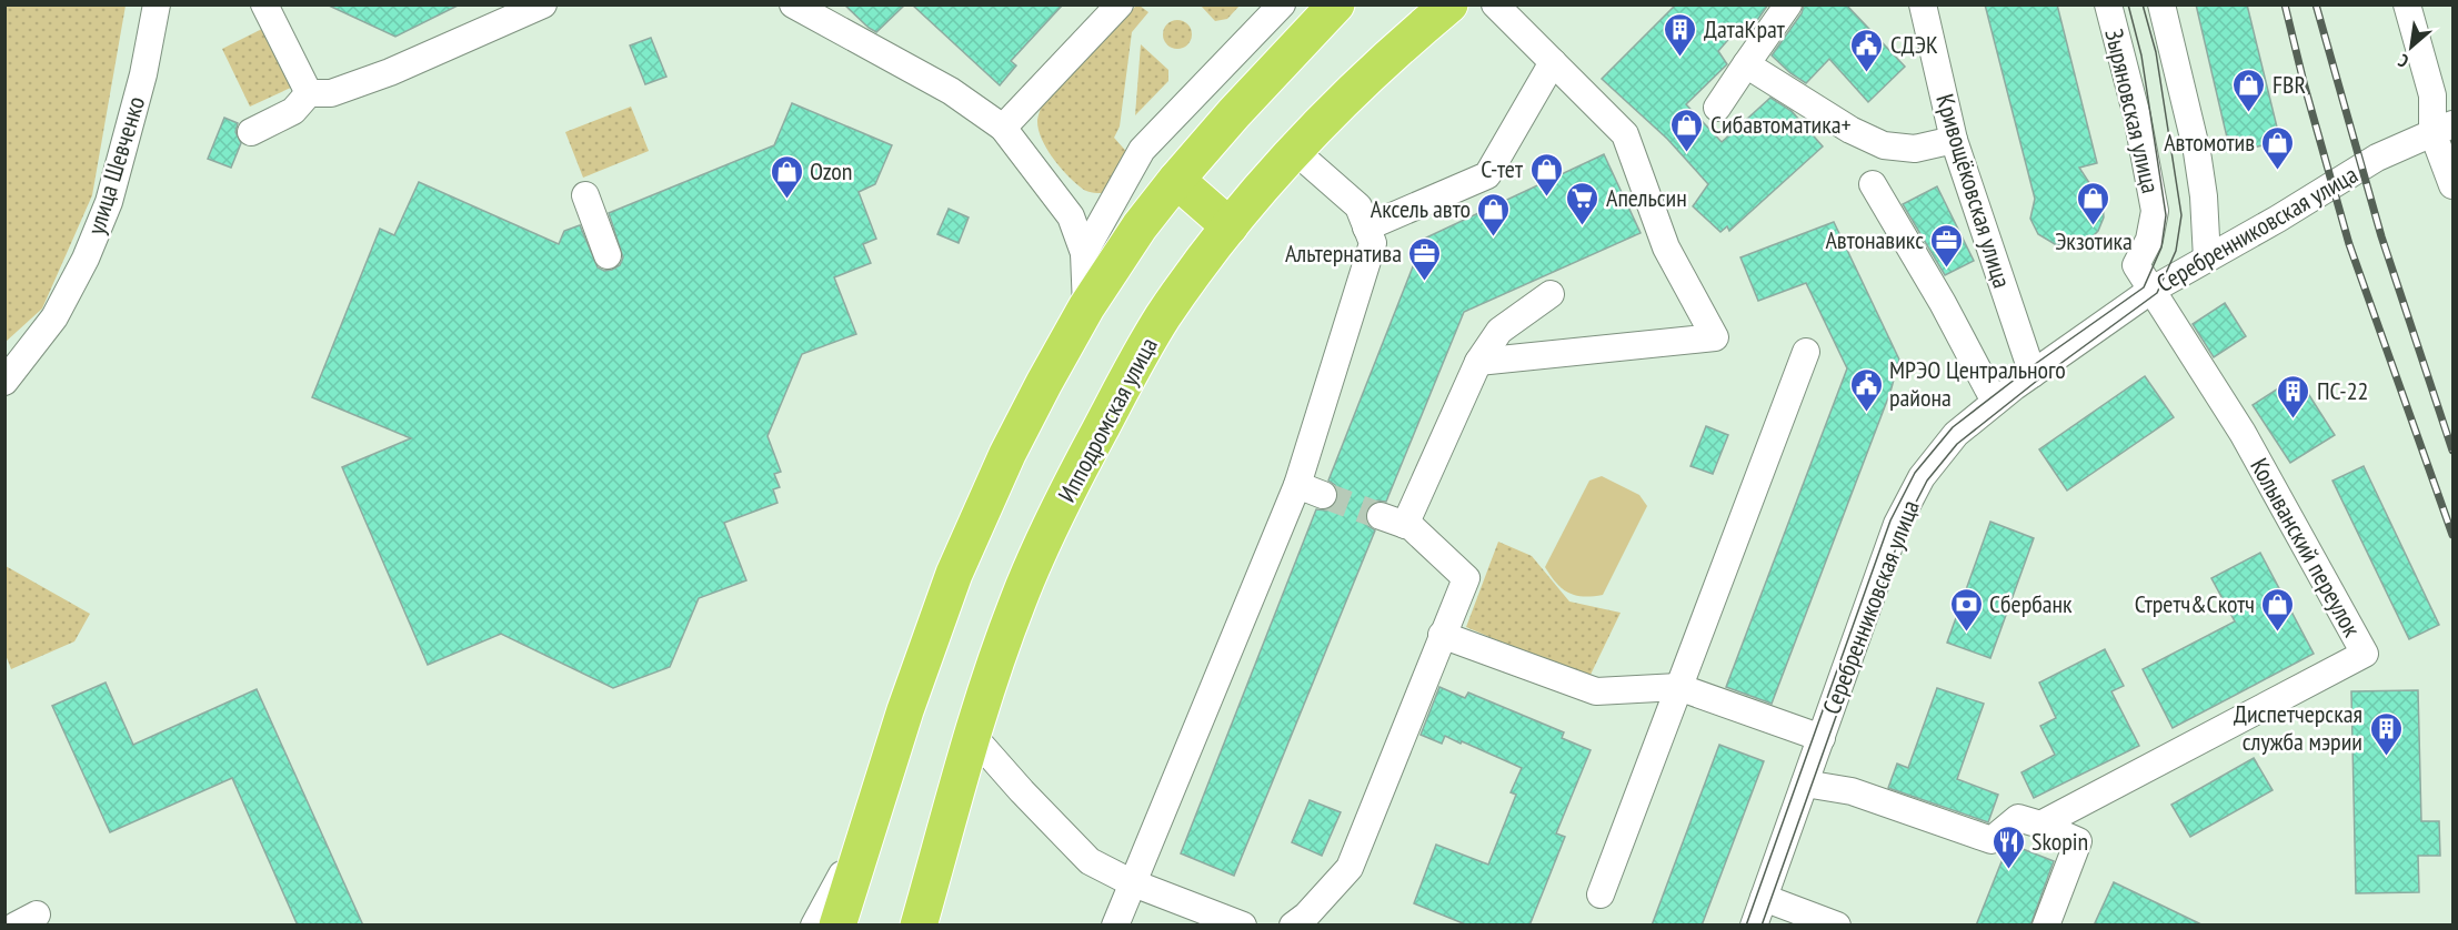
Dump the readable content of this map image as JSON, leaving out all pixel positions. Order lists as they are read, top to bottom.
{
  "streets": {
    "highway": ["Ипподромская улица"],
    "street": [
      "Зыряновская улица",
      "улица Шевченко",
      "Кривощёковская улица",
      "Серебренниковская улица",
      "Колыванский переулок"
    ]
  },
  "crossings": [
    ["Зыряновская улица", "Серебренниковская улица"],
    ["Зыряновская улица", "Колыванский переулок"],
    ["Кривощёковская улица", "Серебренниковская улица"],
    ["Серебренниковская улица", "Колыванский переулок"]
  ],
  "places": {
    "building": ["ДатаКрат", "ПС-22", "Диспетчерская служба мэрии"],
    "public building": ["СДЭК", "МРЭО Центрального района"],
    "shop": [
      "FBR",
      "Сибавтоматика+",
      "Автомотив",
      "С-тет",
      "Ozon",
      "Экзотика",
      "Аксель авто",
      "Стретч&Скотч"
    ],
    "supermarket": ["Апельсин"],
    "office": ["Автонавикс", "Альтернатива"],
    "bank": ["Сбербанк"],
    "restaurant": ["Skopin"]
  },
  "north": "bottom left"
}
